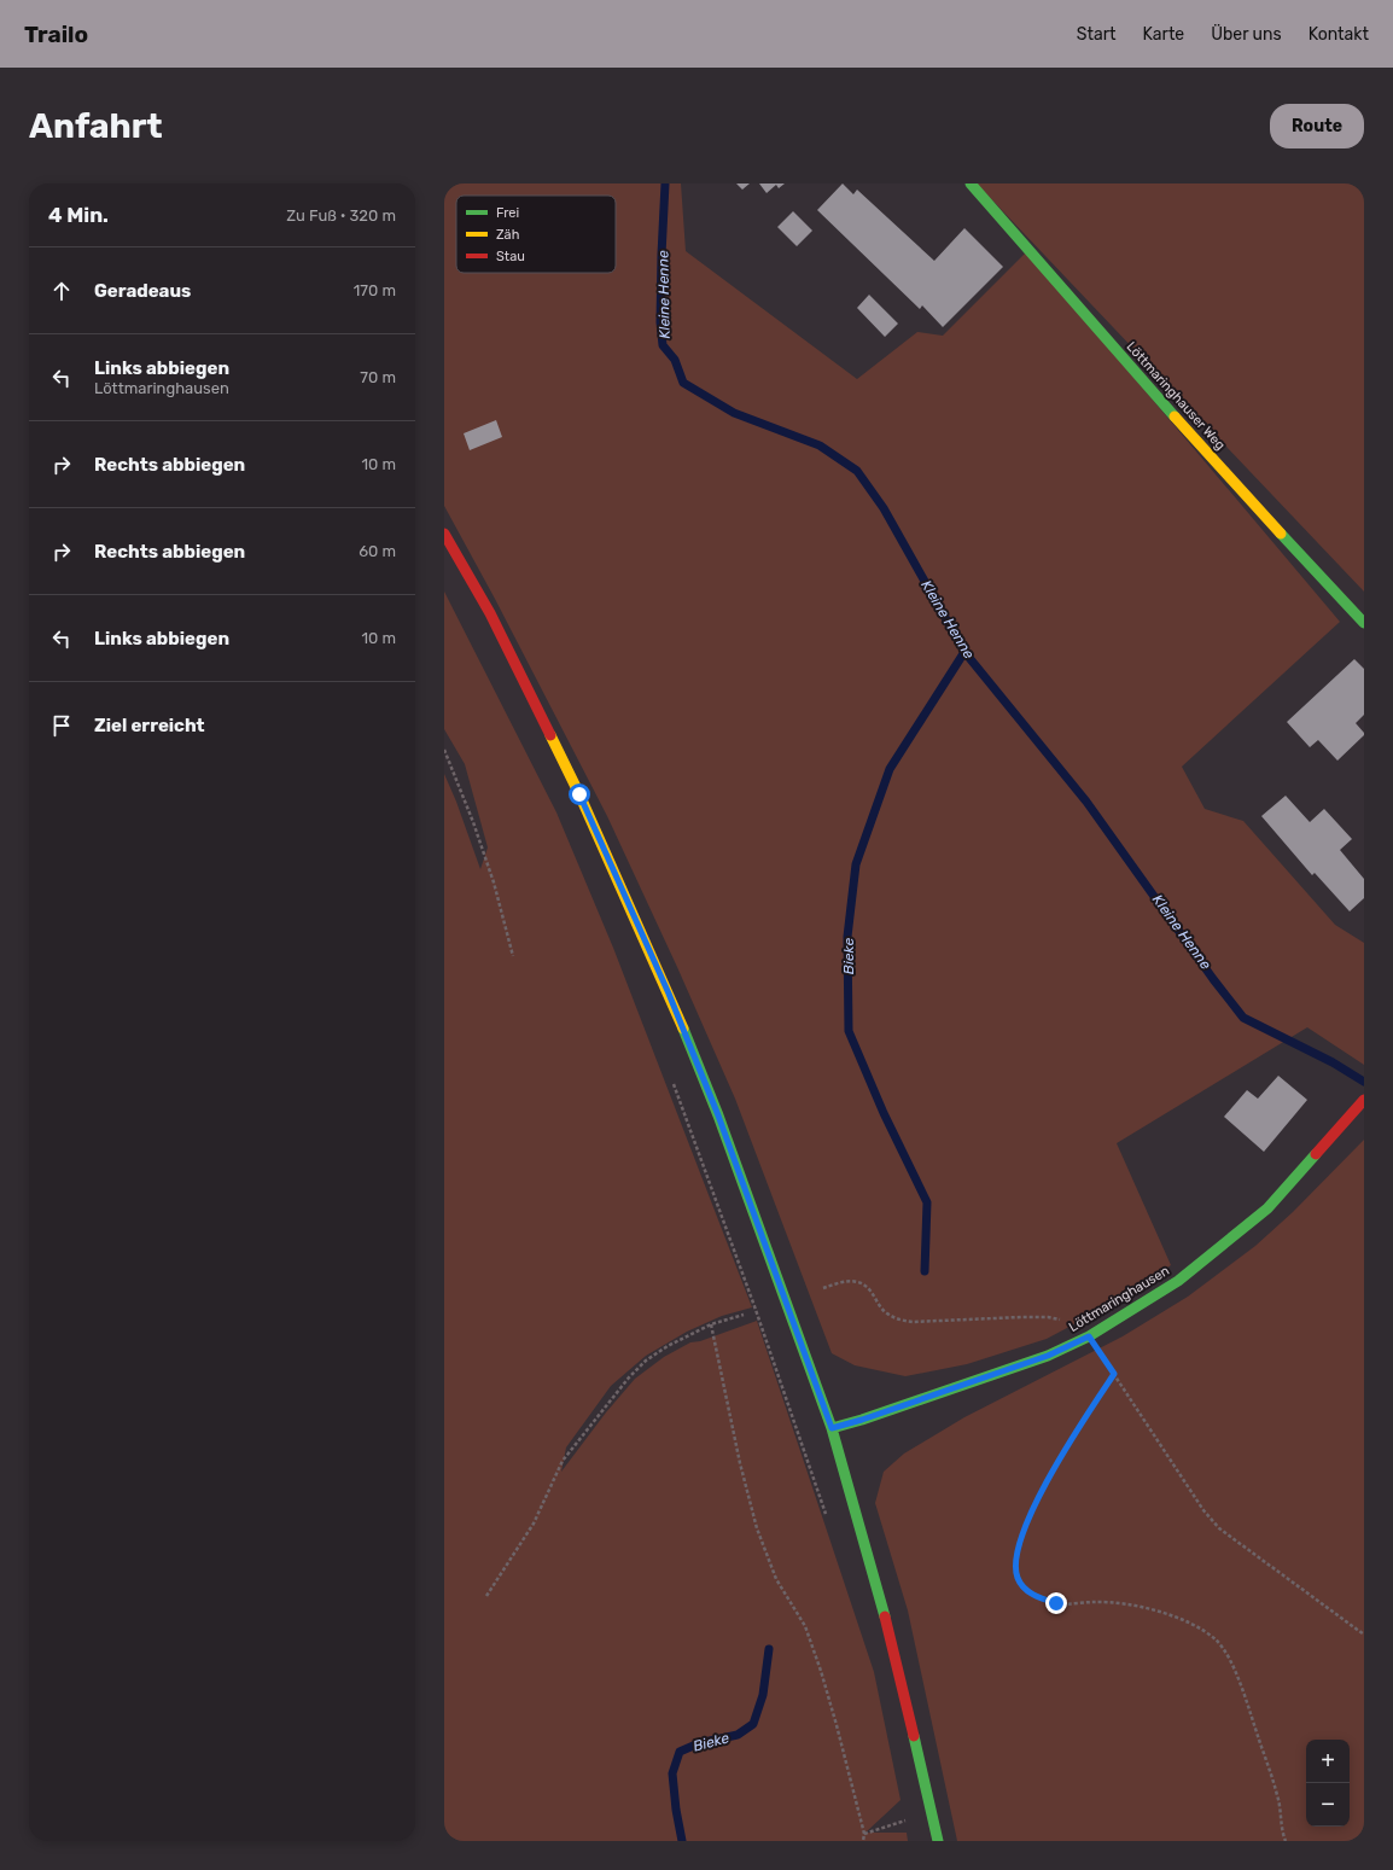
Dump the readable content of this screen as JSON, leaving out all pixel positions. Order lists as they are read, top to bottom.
{
  "streets": {
    "main road": ["Löttmaringhauser Weg", "Löttmaringhausen"]
  },
  "water": ["Kleine Henne", "Bieke"],
  "legend": ["Frei", "Zäh", "Stau"],
  "page": {
    "header": "Trailo",
    "nav": [
      "Start",
      "Karte",
      "Über uns",
      "Kontakt"
    ],
    "buttons": "Route",
    "title": "Anfahrt",
    "heading": ["4 Min.", "Zu Fuß · 320 m"],
    "list": [
      ["Geradeaus", "170 m"],
      ["Links abbiegen", "Löttmaringhausen", "70 m"],
      ["Rechts abbiegen", "10 m"],
      ["Rechts abbiegen", "60 m"],
      ["Links abbiegen", "10 m"],
      "Ziel erreicht"
    ],
    "map_buttons": ["+", "−"]
  }
}
